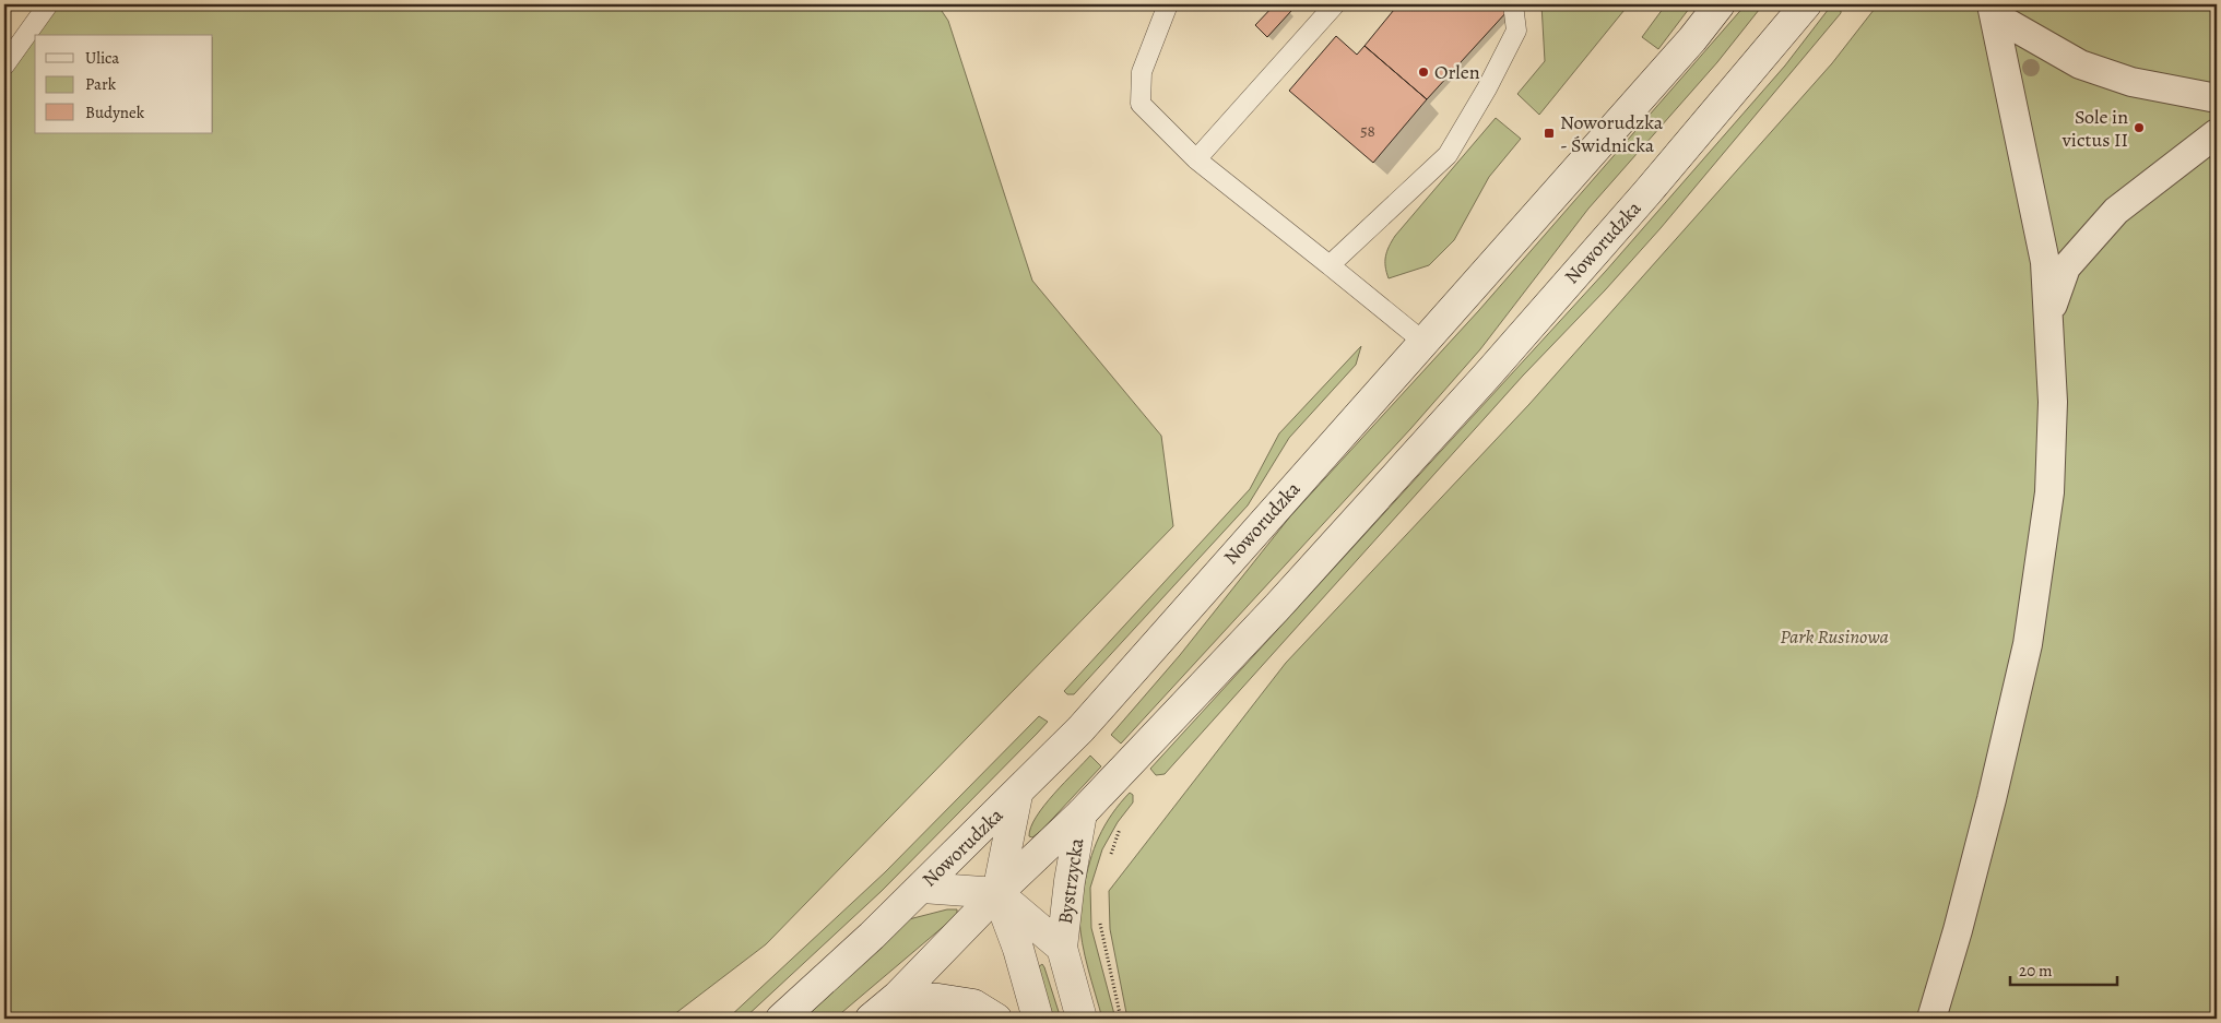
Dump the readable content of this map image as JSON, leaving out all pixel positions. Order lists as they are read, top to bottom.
{
  "streets": {
    "main road": ["Noworudzka", "Bystrzycka"]
  },
  "crossings": [
    ["Noworudzka", "Bystrzycka"]
  ],
  "parks": ["Park Rusinowa"],
  "places": {
    "other": ["Orlen", "Sole in victus II"],
    "transit": ["Noworudzka - Świdnicka"]
  },
  "house_numbers": ["58"],
  "legend": ["Ulica", "Park", "Budynek"],
  "scale_bar": "20 m"
}
